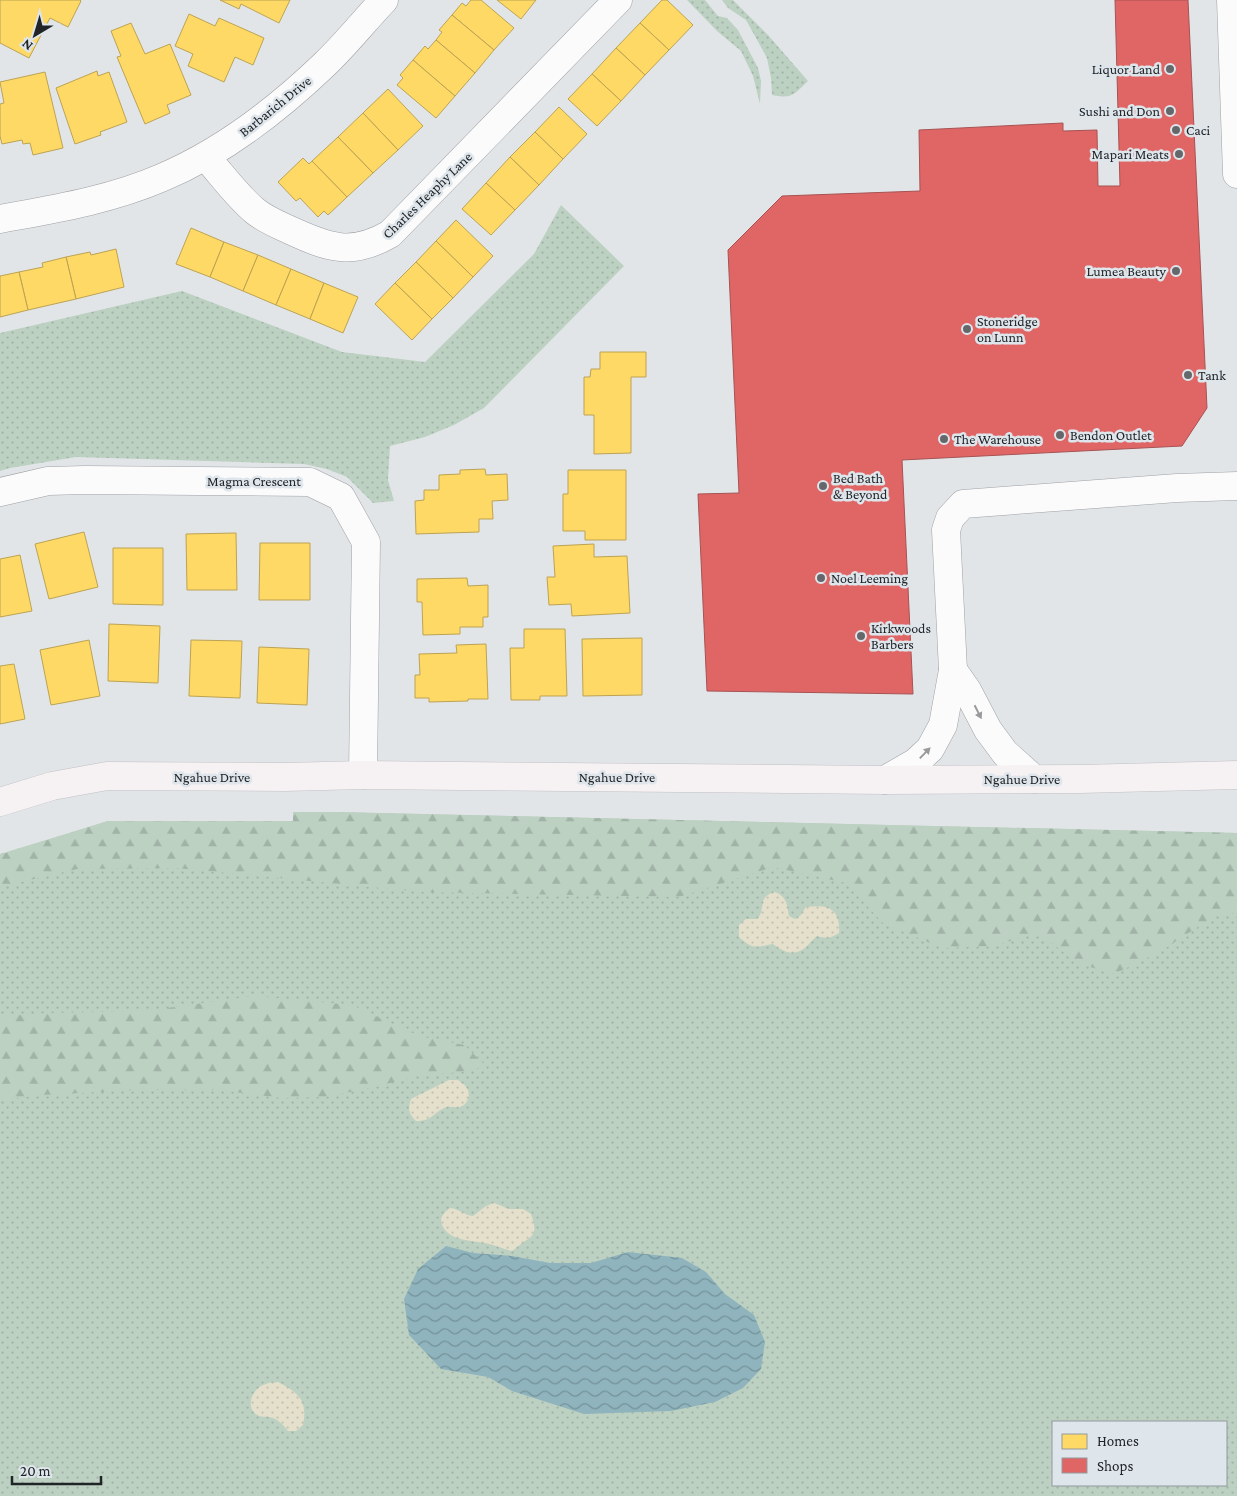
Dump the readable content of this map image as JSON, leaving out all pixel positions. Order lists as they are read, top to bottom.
{
  "streets": {
    "main road": ["Ngahue Drive"],
    "street": ["Barbarich Drive", "Charles Heaphy Lane", "Magma Crescent"]
  },
  "crossings": [
    ["Barbarich Drive", "Charles Heaphy Lane"],
    ["Magma Crescent", "Ngahue Drive"]
  ],
  "places": [
    "Liquor Land",
    "Sushi and Don",
    "Caci",
    "Mapari Meats",
    "Lumea Beauty",
    "Stoneridge on Lunn",
    "Tank",
    "Bendon Outlet",
    "The Warehouse",
    "Bed Bath & Beyond",
    "Noel Leeming",
    "Kirkwoods Barbers"
  ],
  "legend": ["Homes", "Shops"],
  "scale_bar": "20 m",
  "north": "bottom left"
}
